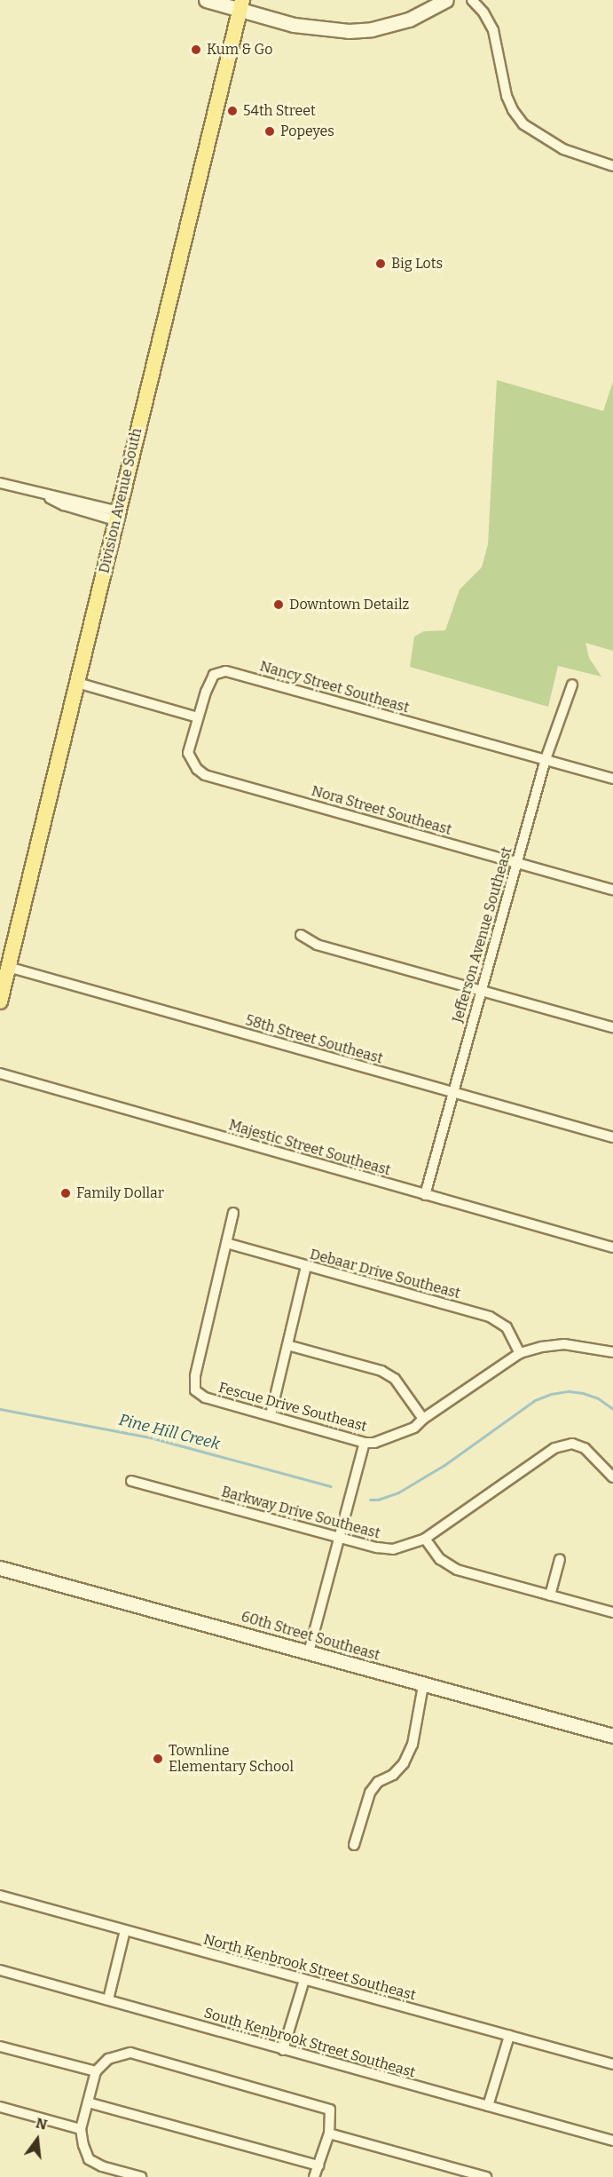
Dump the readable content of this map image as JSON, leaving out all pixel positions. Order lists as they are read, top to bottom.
{
  "streets": {
    "main road": ["Division Avenue South", "60th Street Southeast"],
    "street": [
      "Nancy Street Southeast",
      "Nora Street Southeast",
      "Jefferson Avenue Southeast",
      "58th Street Southeast",
      "Majestic Street Southeast",
      "Debaar Drive Southeast",
      "Fescue Drive Southeast",
      "Barkway Drive Southeast",
      "North Kenbrook Street Southeast",
      "South Kenbrook Street Southeast"
    ]
  },
  "crossings": [
    ["Division Avenue South", "58th Street Southeast"],
    ["Nancy Street Southeast", "Nora Street Southeast"],
    ["Nancy Street Southeast", "Jefferson Avenue Southeast"],
    ["Nora Street Southeast", "Jefferson Avenue Southeast"],
    ["Jefferson Avenue Southeast", "58th Street Southeast"],
    ["Jefferson Avenue Southeast", "Majestic Street Southeast"],
    ["Debaar Drive Southeast", "Fescue Drive Southeast"]
  ],
  "water": ["Pine Hill Creek"],
  "places": [
    "Kum & Go",
    "54th Street",
    "Popeyes",
    "Big Lots",
    "Downtown Detailz",
    "Family Dollar",
    "Townline Elementary School"
  ],
  "north": "top"
}
